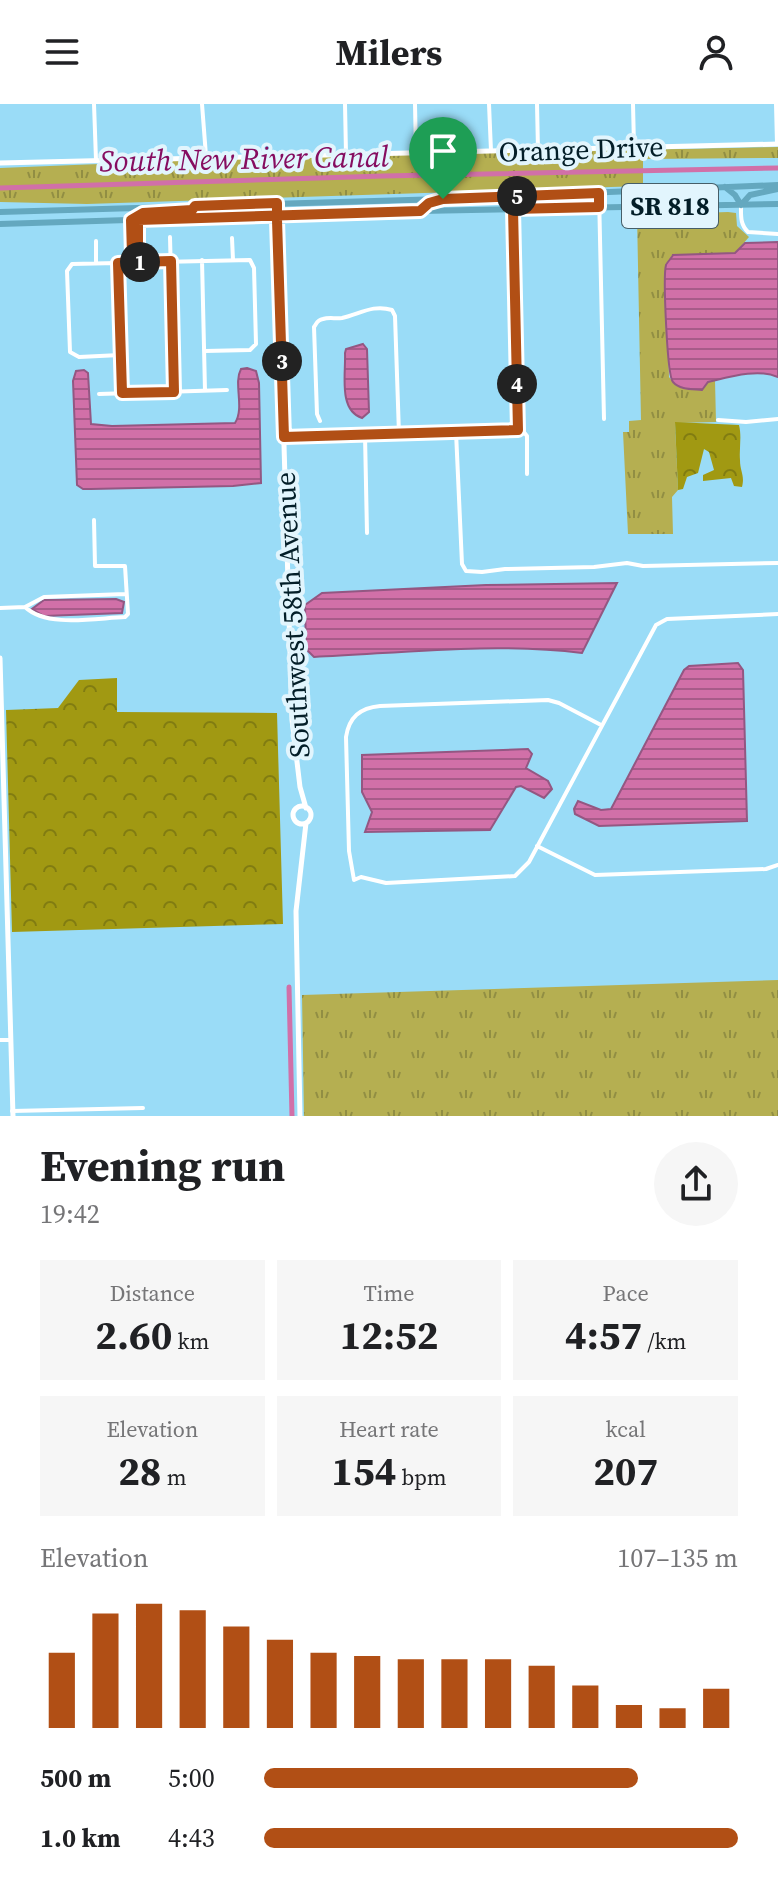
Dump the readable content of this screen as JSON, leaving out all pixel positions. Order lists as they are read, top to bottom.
{
  "streets": {
    "main road": ["SR 818"],
    "street": ["Orange Drive", "Southwest 58th Avenue"]
  },
  "crossings": [
    ["SR 818", "Southwest 58th Avenue"]
  ],
  "water": ["South New River Canal"],
  "page": {
    "header": "Milers",
    "pins": [
      "5",
      "1",
      "3",
      "4"
    ],
    "heading": ["Evening run", "19:42"],
    "stats": [
      ["Distance", "2.60 km"],
      ["Time", "12:52"],
      ["Pace", "4:57 /km"],
      ["Elevation", "28 m"],
      ["Heart rate", "154 bpm"],
      ["kcal", "207"]
    ],
    "chart": ["Elevation", "107–135 m"],
    "list": [
      {
        "name": "500 m",
        "note": "5:00"
      },
      {
        "name": "1.0 km",
        "note": "4:43"
      }
    ]
  }
}
